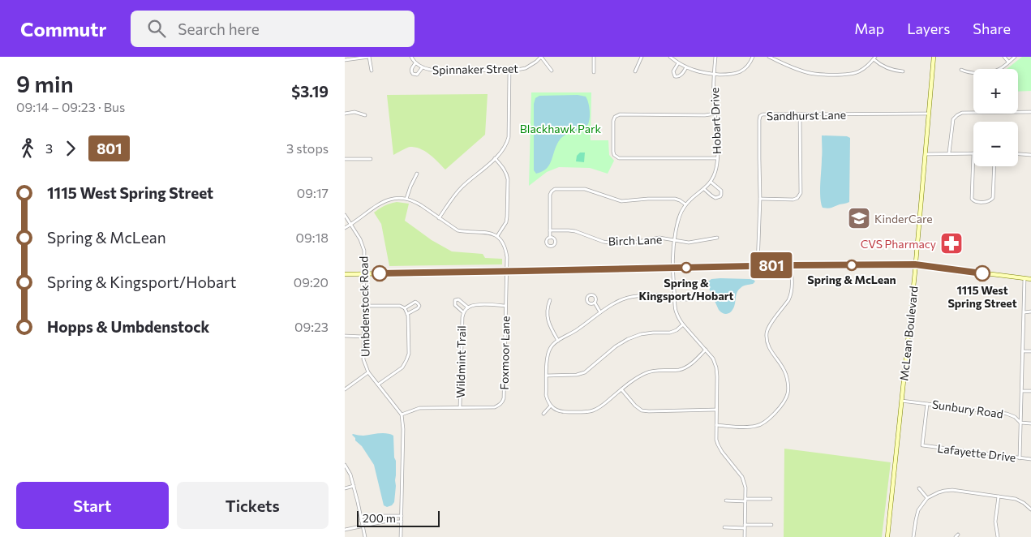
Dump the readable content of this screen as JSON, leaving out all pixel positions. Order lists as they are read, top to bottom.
{
  "streets": {
    "main road": ["McLean Boulevard"],
    "street": [
      "Spinnaker Street",
      "Sandhurst Lane",
      "Hobart Drive",
      "Birch Lane",
      "Umbdenstock Road",
      "Foxmoor Lane",
      "Wildmint Trail",
      "Sunbury Road",
      "Lafayette Drive"
    ]
  },
  "crossings": [
    ["Sandhurst Lane", "McLean Boulevard"],
    ["Hobart Drive", "Birch Lane"],
    ["Umbdenstock Road", "Foxmoor Lane"],
    ["McLean Boulevard", "Sunbury Road"],
    ["Foxmoor Lane", "Wildmint Trail"],
    ["Sunbury Road", "Lafayette Drive"]
  ],
  "parks": ["Blackhawk Park"],
  "places": {
    "school or university": ["KinderCare"],
    "pharmacy": ["CVS Pharmacy"],
    "other": ["Spring & McLean", "Spring & Kingsport/Hobart", "1115 West Spring Street"]
  },
  "lines": ["bus line 801"],
  "scale_bar": "200 m",
  "page": {
    "header": "Commutr",
    "search": "Search here",
    "nav": ["Map", "Layers", "Share"],
    "heading": ["9 min", "09:14 – 09:23 · Bus", "$3.19"],
    "on_map": "801",
    "map_buttons": ["+", "−"],
    "legs": ["3", "801", "3 stops"],
    "list": [
      {
        "name": "1115 West Spring Street",
        "value": "09:17"
      },
      {
        "name": "Spring & McLean",
        "value": "09:18"
      },
      {
        "name": "Spring & Kingsport/Hobart",
        "value": "09:20"
      },
      {
        "name": "Hopps & Umbdenstock",
        "value": "09:23"
      }
    ],
    "buttons": ["Start", "Tickets"],
    "scale": "200 m"
  }
}
